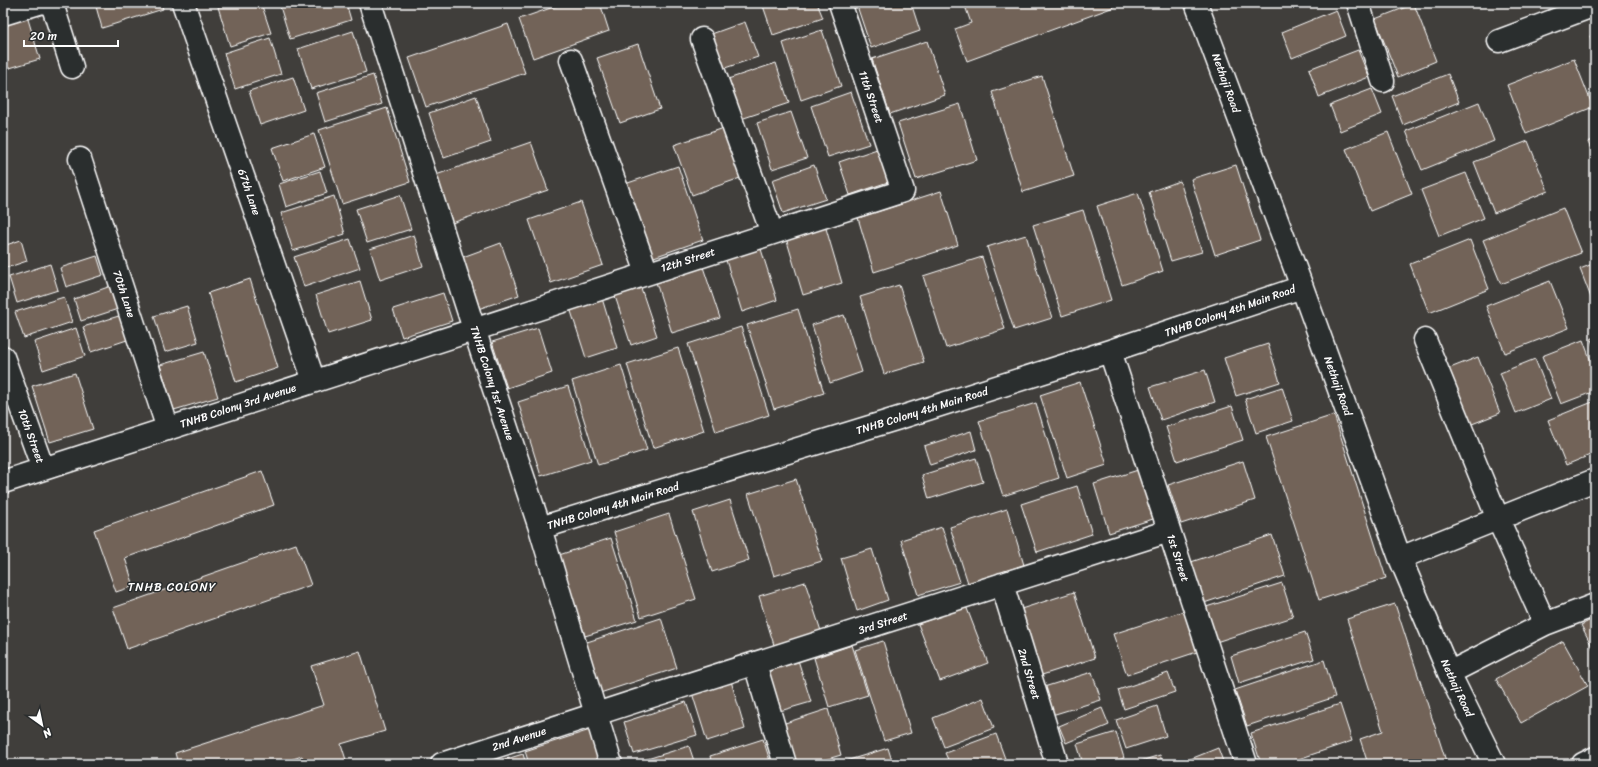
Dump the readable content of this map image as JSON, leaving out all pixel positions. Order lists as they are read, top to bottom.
{
  "streets": {
    "street": [
      "Nethaji Road",
      "11th Street",
      "67th Lane",
      "12th Street",
      "70th Lane",
      "TNHB Colony 4th Main Road",
      "TNHB Colony 1st Avenue",
      "TNHB Colony 3rd Avenue",
      "10th Street",
      "1st Street",
      "3rd Street",
      "2nd Street",
      "2nd Avenue"
    ]
  },
  "crossings": [
    ["Nethaji Road", "TNHB Colony 4th Main Road"],
    ["11th Street", "12th Street"],
    ["67th Lane", "TNHB Colony 3rd Avenue"],
    ["12th Street", "TNHB Colony 1st Avenue"],
    ["12th Street", "TNHB Colony 3rd Avenue"],
    ["70th Lane", "TNHB Colony 3rd Avenue"],
    ["TNHB Colony 4th Main Road", "TNHB Colony 1st Avenue"],
    ["TNHB Colony 4th Main Road", "1st Street"],
    ["TNHB Colony 1st Avenue", "TNHB Colony 3rd Avenue"],
    ["TNHB Colony 1st Avenue", "3rd Street"],
    ["TNHB Colony 1st Avenue", "2nd Avenue"],
    ["TNHB Colony 3rd Avenue", "10th Street"],
    ["1st Street", "3rd Street"],
    ["3rd Street", "2nd Street"],
    ["3rd Street", "2nd Avenue"]
  ],
  "districts": ["TNHB COLONY"],
  "scale_bar": "20 m",
  "north": "bottom right"
}
